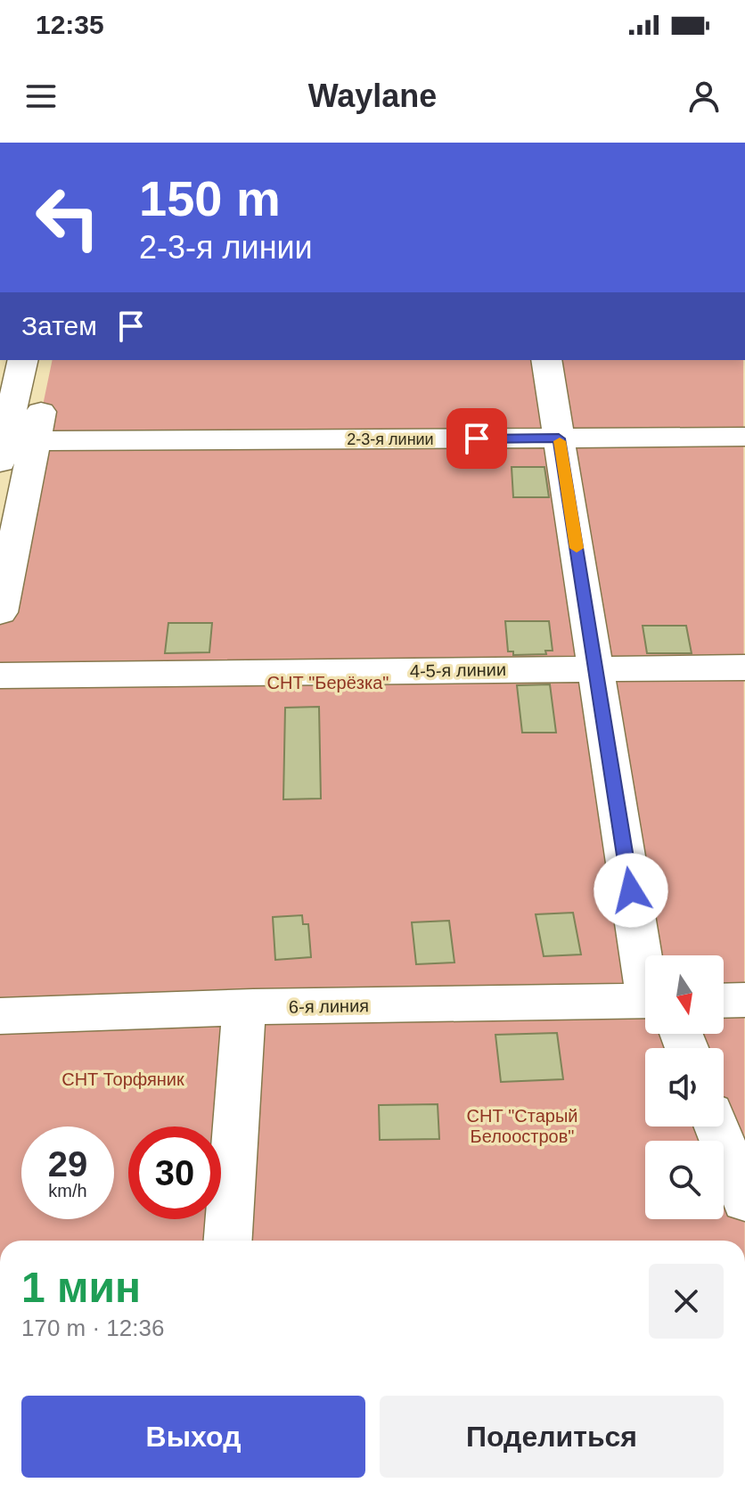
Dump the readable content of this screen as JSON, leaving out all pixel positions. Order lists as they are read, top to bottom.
{
  "streets": {
    "street": ["2-3-я линии", "4-5-я линии", "6-я линия"]
  },
  "parks": ["СНТ \"Берёзка\"", "СНТ Торфяник", "СНТ \"Старый Белоостров\""],
  "north": "bottom",
  "page": {
    "status": "12:35",
    "header": "Waylane",
    "turn": ["150 m", "2-3-я линии"],
    "then": "Затем",
    "speed": "29 km/h",
    "limit": "30",
    "heading": ["1 мин", "170 m · 12:36"],
    "buttons": ["Выход", "Поделиться"]
  }
}
